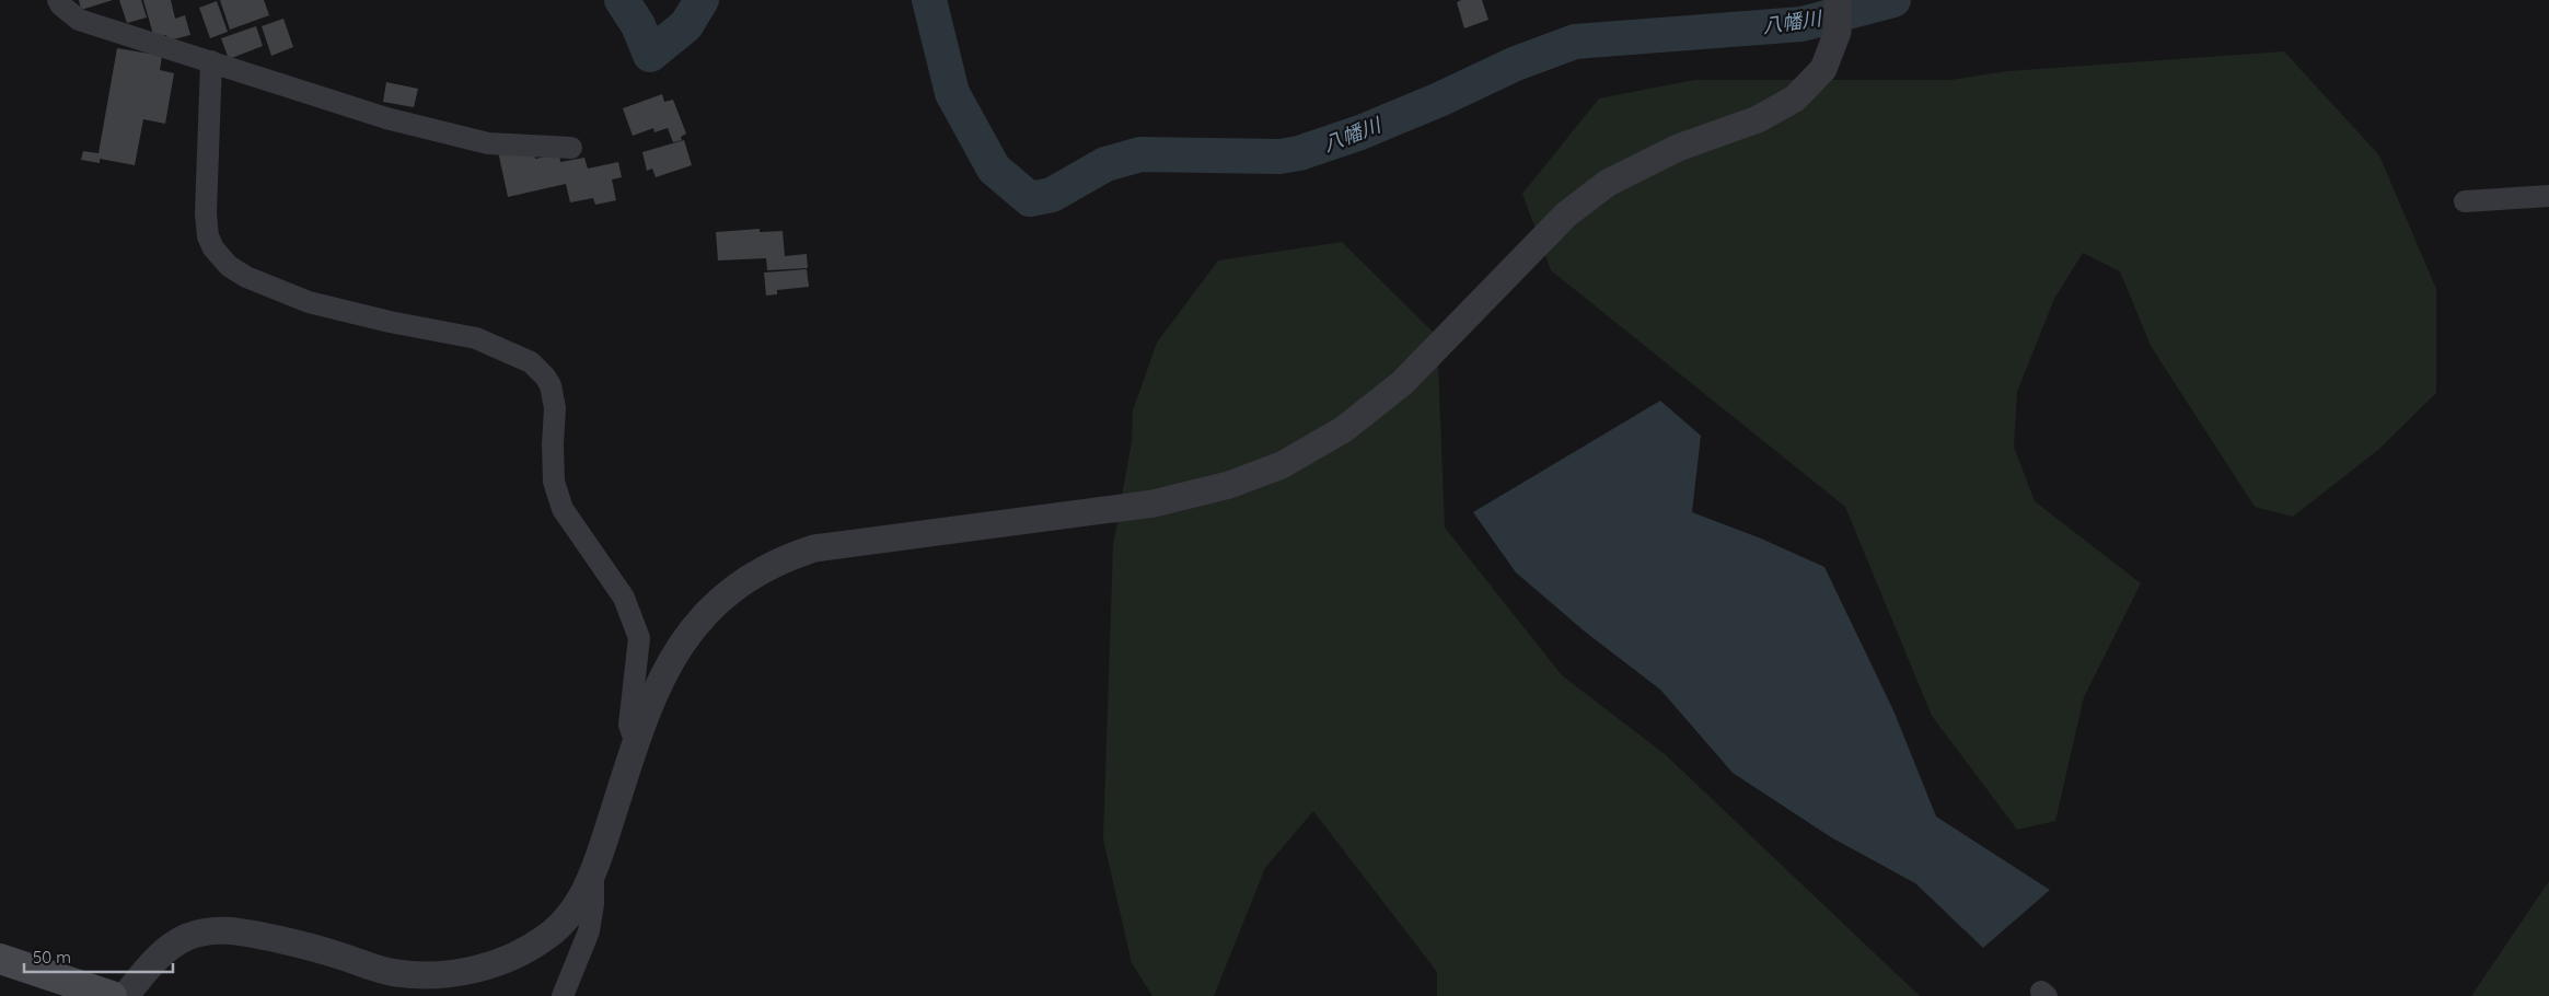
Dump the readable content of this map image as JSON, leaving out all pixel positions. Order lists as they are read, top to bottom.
{
  "water": ["八幡川"],
  "scale_bar": "50 m"
}
